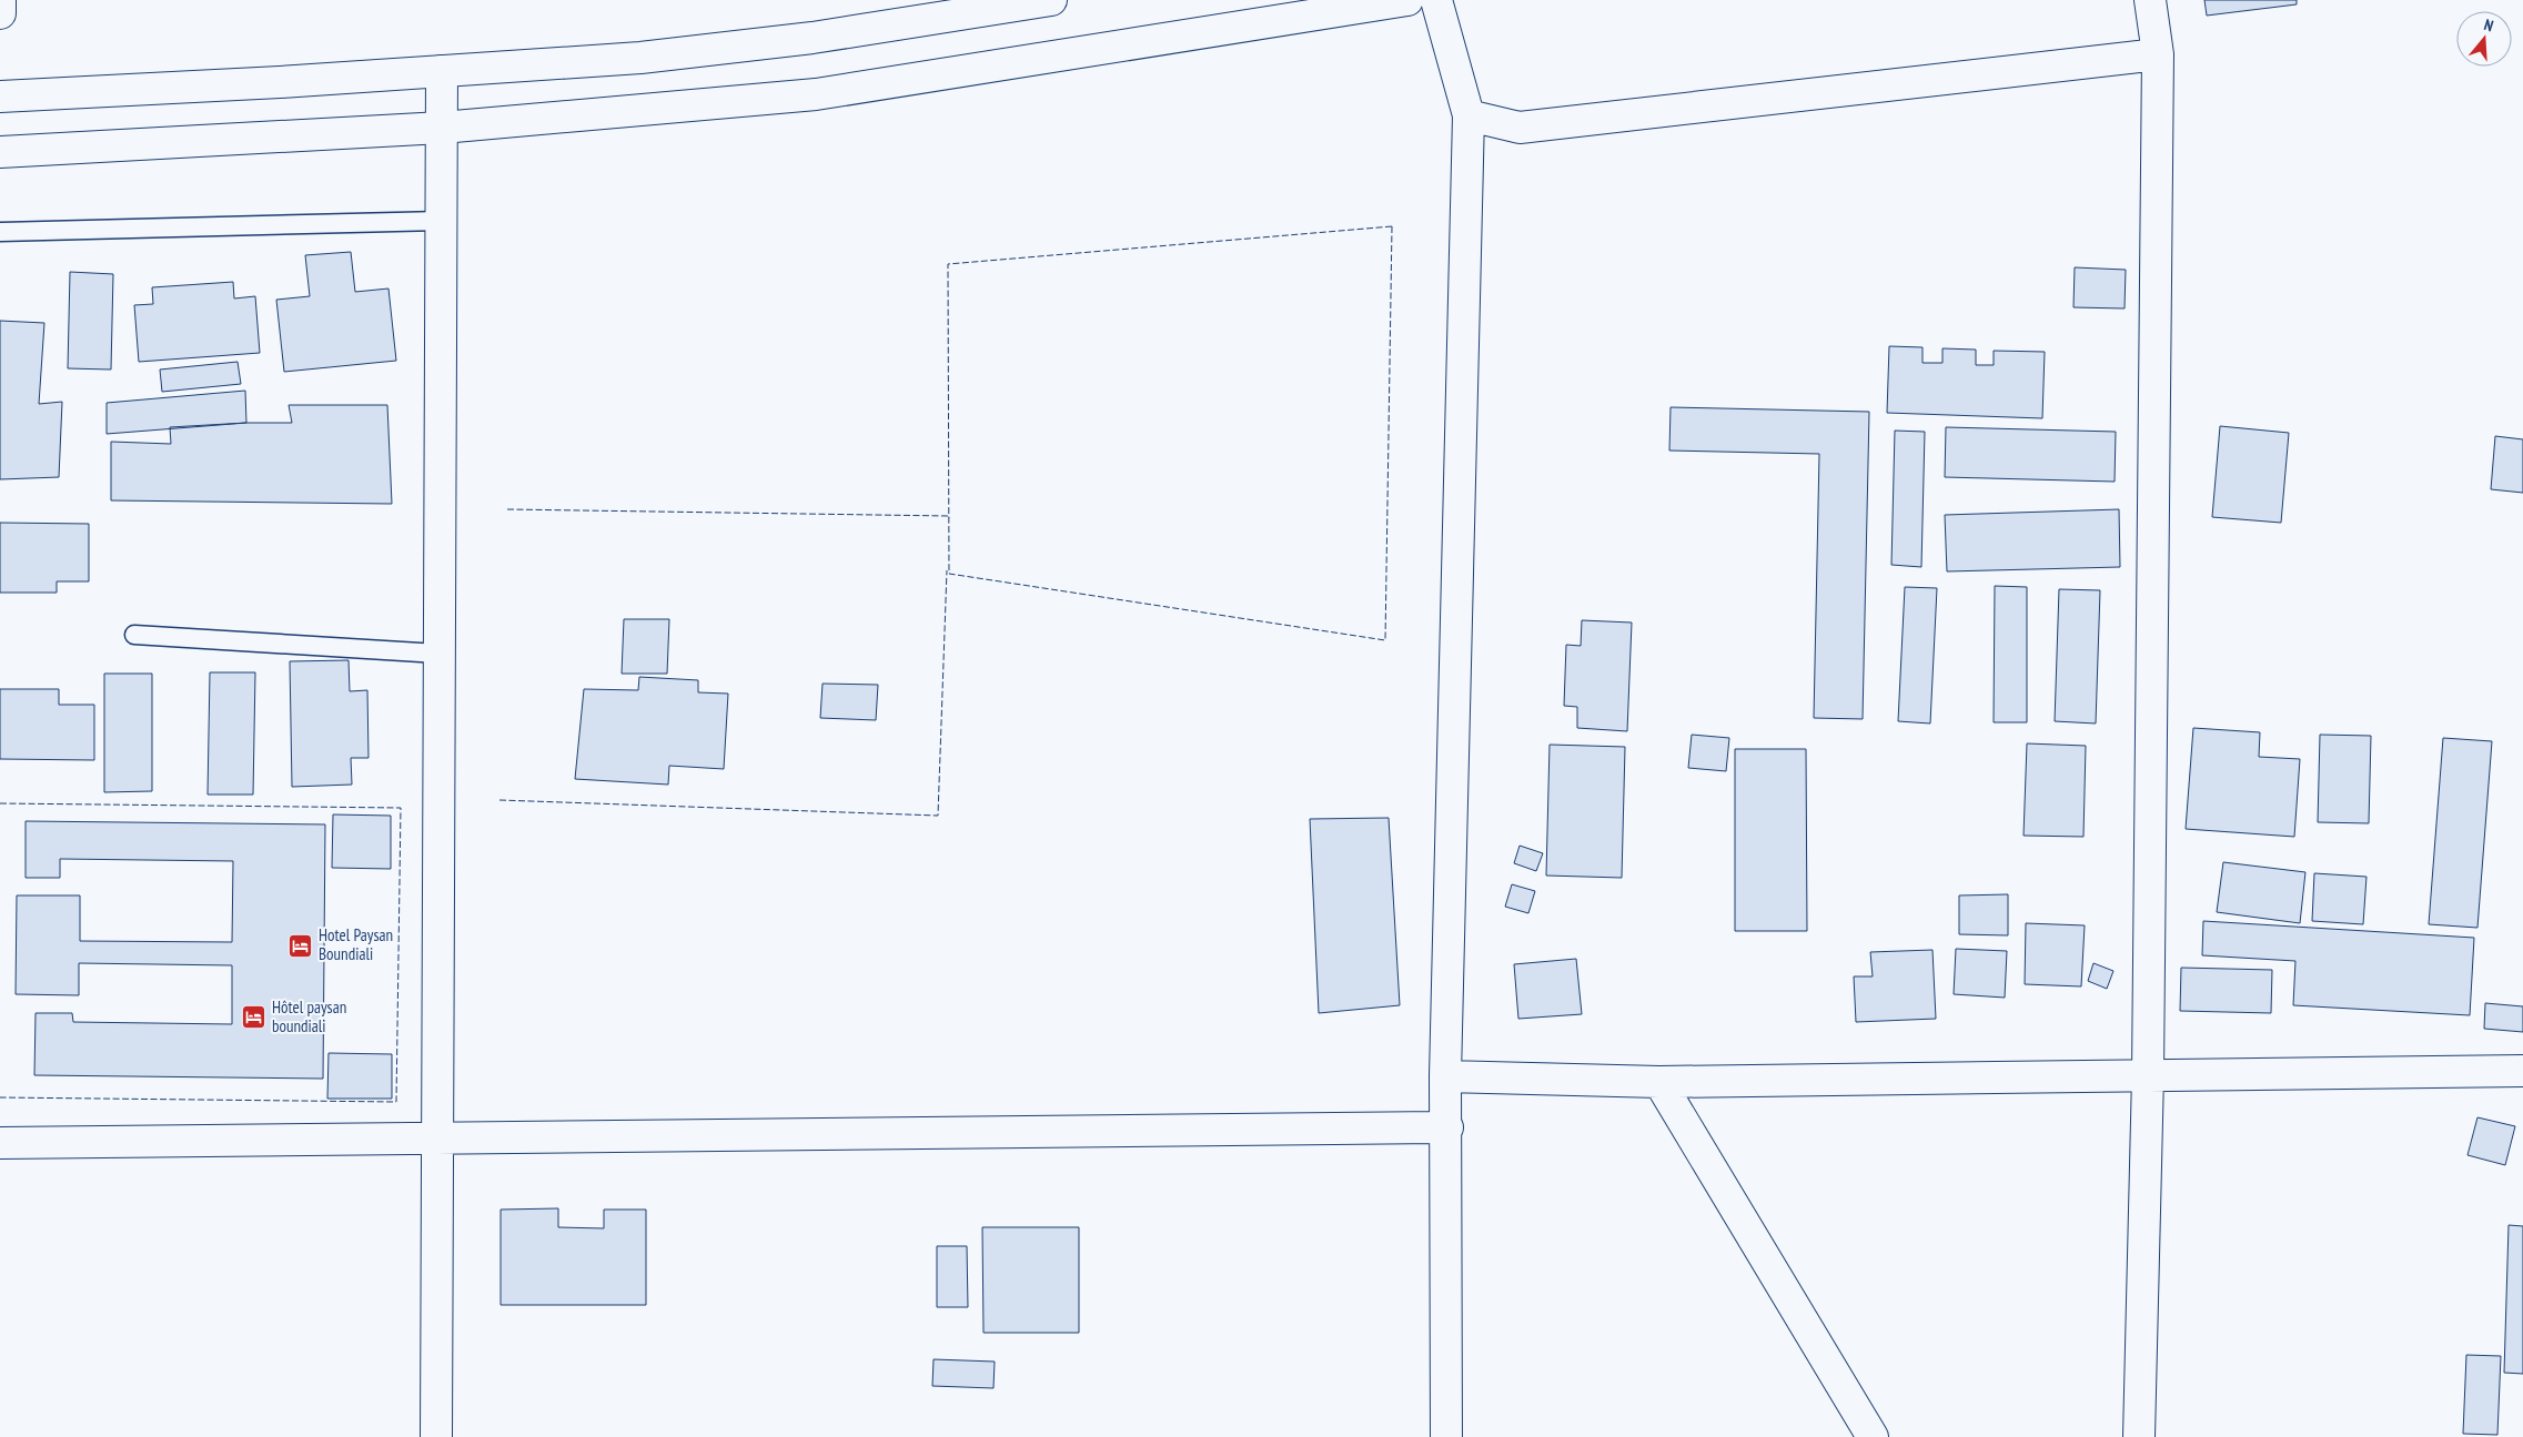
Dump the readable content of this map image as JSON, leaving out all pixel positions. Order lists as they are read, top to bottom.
{
  "places": {
    "hotel": ["Hotel Paysan Boundiali", "Hôtel paysan boundiali"]
  },
  "north": "top"
}
